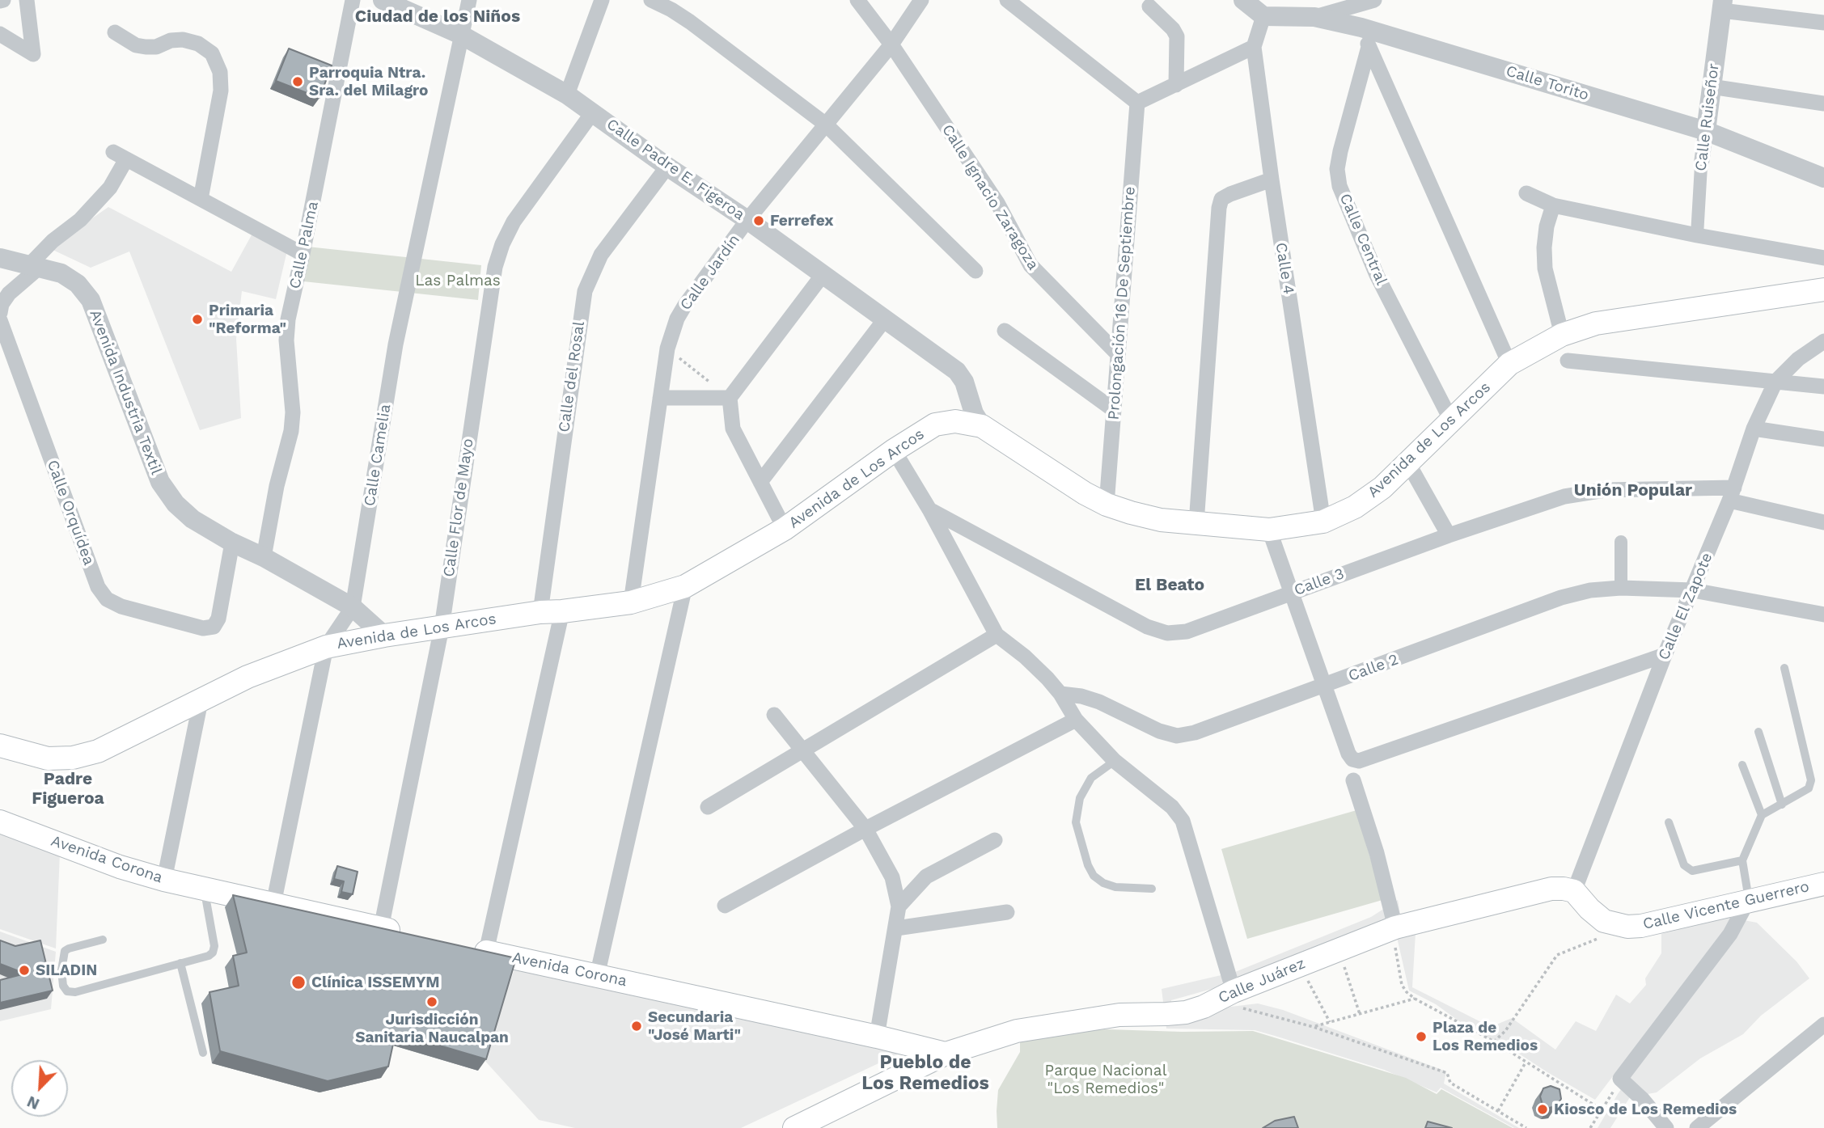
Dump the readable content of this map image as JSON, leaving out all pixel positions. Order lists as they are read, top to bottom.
{
  "streets": {
    "main road": [
      "Avenida de Los Arcos",
      "Avenida Corona",
      "Calle Vicente Guerrero",
      "Calle Juárez"
    ],
    "street": [
      "Calle Torito",
      "Calle Ruiseñor",
      "Calle Padre E. Figeroa",
      "Calle Ignacio Zaragoza",
      "Calle Central",
      "Calle Palma",
      "Calle 4",
      "Calle Jardín",
      "Prolongación 16 De Septiembre",
      "Calle del Rosal",
      "Avenida Industria Textil",
      "Calle Camelia",
      "Calle Flor de Mayo",
      "Calle Orquídea",
      "Calle 3",
      "Calle El Zapote",
      "Calle 2"
    ]
  },
  "crossings": [
    ["Calle Torito", "Calle Ruiseñor"],
    ["Calle Torito", "Calle 4"],
    ["Calle Padre E. Figeroa", "Calle Jardín"],
    ["Calle Padre E. Figeroa", "Calle del Rosal"],
    ["Calle Padre E. Figeroa", "Avenida de Los Arcos"],
    ["Calle Padre E. Figeroa", "Calle Camelia"],
    ["Calle Padre E. Figeroa", "Calle Flor de Mayo"],
    ["Calle Ignacio Zaragoza", "Calle Jardín"],
    ["Calle Ignacio Zaragoza", "Prolongación 16 De Septiembre"],
    ["Calle Central", "Avenida de Los Arcos"],
    ["Calle Palma", "Avenida Industria Textil"],
    ["Calle 4", "Avenida de Los Arcos"],
    ["Calle Jardín", "Avenida de Los Arcos"],
    ["Prolongación 16 De Septiembre", "Avenida de Los Arcos"],
    ["Calle del Rosal", "Avenida de Los Arcos"],
    ["Calle del Rosal", "Avenida Corona"],
    ["Avenida Industria Textil", "Avenida de Los Arcos"],
    ["Avenida Industria Textil", "Calle Camelia"],
    ["Avenida Industria Textil", "Calle Orquídea"],
    ["Avenida de Los Arcos", "Calle Camelia"],
    ["Avenida de Los Arcos", "Calle Flor de Mayo"],
    ["Calle Camelia", "Avenida Corona"],
    ["Calle Flor de Mayo", "Avenida Corona"],
    ["Calle 3", "Calle El Zapote"],
    ["Calle El Zapote", "Calle 2"],
    ["Calle El Zapote", "Calle Vicente Guerrero"],
    ["Calle El Zapote", "Calle Juárez"],
    ["Avenida Corona", "Calle Juárez"],
    ["Calle Vicente Guerrero", "Calle Juárez"]
  ],
  "districts": [
    "Ciudad de los Niños",
    "Unión Popular",
    "El Beato",
    "Padre Figueroa",
    "Pueblo de Los Remedios"
  ],
  "parks": ["Las Palmas", "Parque Nacional \"Los Remedios\""],
  "places": [
    "Parroquia Ntra. Sra. del Milagro",
    "Ferrefex",
    "Primaria \"Reforma\"",
    "SILADIN",
    "Clínica ISSEMYM",
    "Jurisdicción Sanitaria Naucalpan",
    "Secundaria \"José Marti\"",
    "Plaza de Los Remedios",
    "Kiosco de Los Remedios"
  ],
  "north": "bottom left"
}
